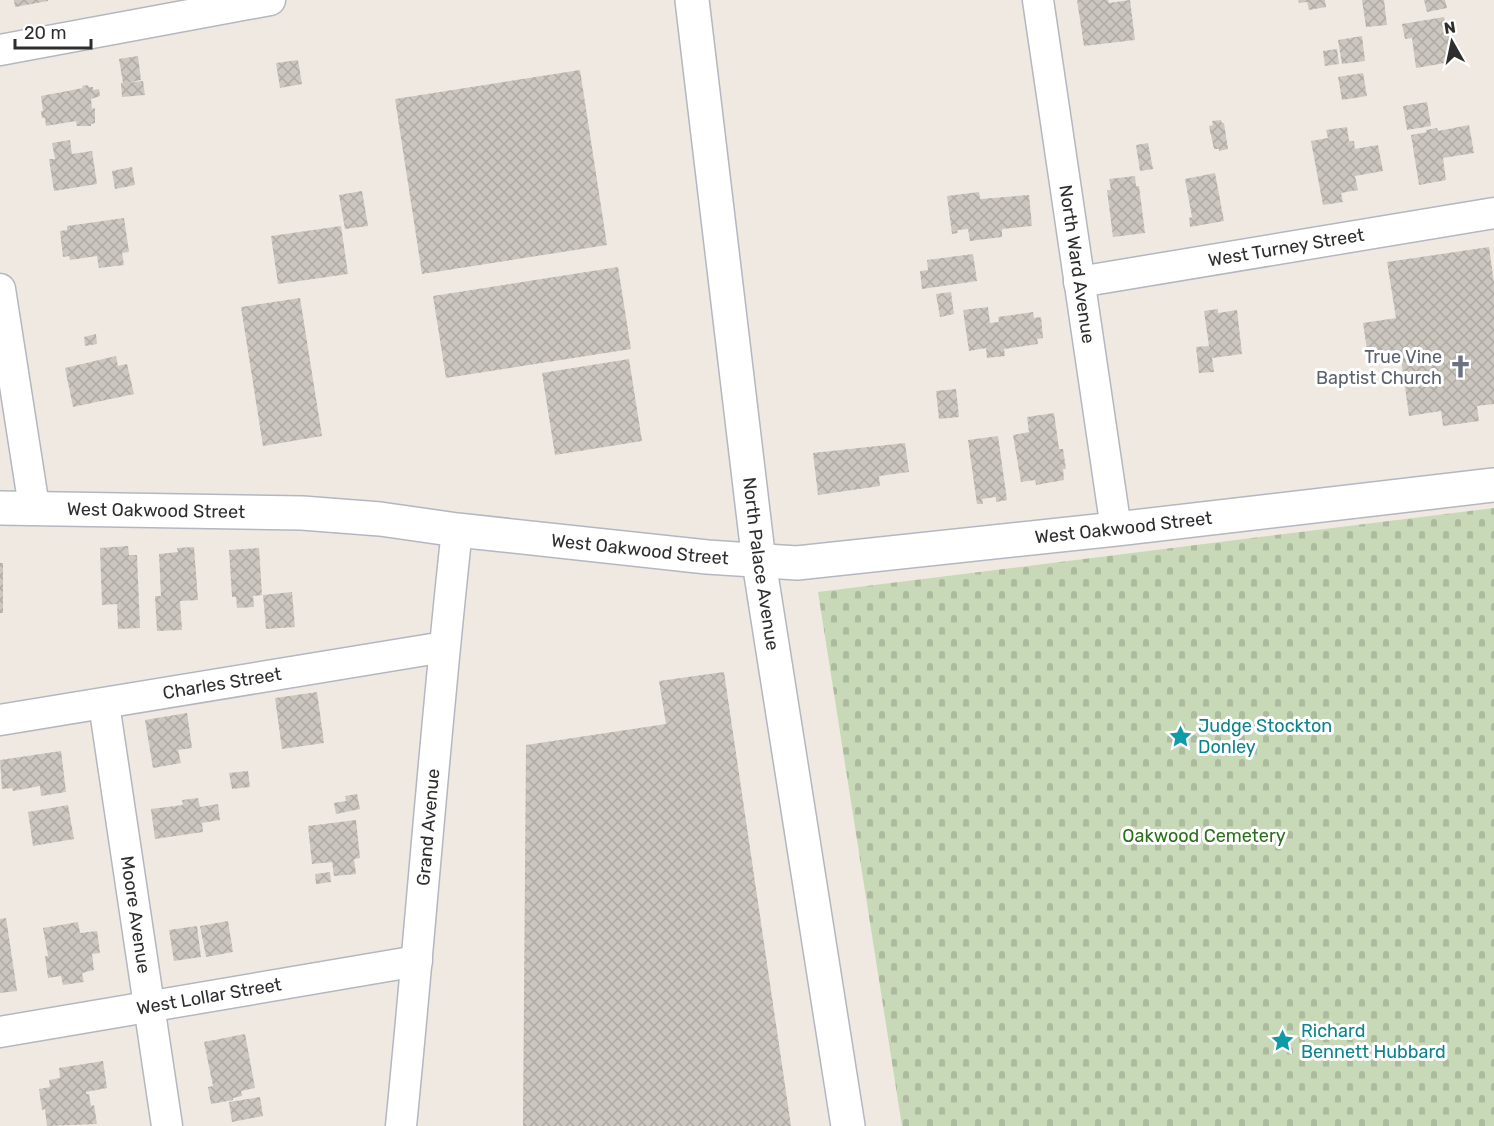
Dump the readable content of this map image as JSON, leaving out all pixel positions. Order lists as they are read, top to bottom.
{
  "streets": {
    "street": [
      "West Turney Street",
      "North Ward Avenue",
      "West Oakwood Street",
      "North Palace Avenue",
      "Charles Street",
      "Grand Avenue",
      "Moore Avenue",
      "West Lollar Street"
    ]
  },
  "crossings": [
    ["West Turney Street", "North Ward Avenue"],
    ["North Ward Avenue", "West Oakwood Street"],
    ["West Oakwood Street", "North Palace Avenue"],
    ["West Oakwood Street", "Grand Avenue"],
    ["Charles Street", "Grand Avenue"],
    ["Charles Street", "Moore Avenue"],
    ["Grand Avenue", "West Lollar Street"],
    ["Moore Avenue", "West Lollar Street"]
  ],
  "parks": ["Oakwood Cemetery"],
  "places": {
    "church": ["True Vine Baptist Church"],
    "place": ["Judge Stockton Donley", "Richard Bennett Hubbard"]
  },
  "scale_bar": "20 m",
  "north": "top"
}
